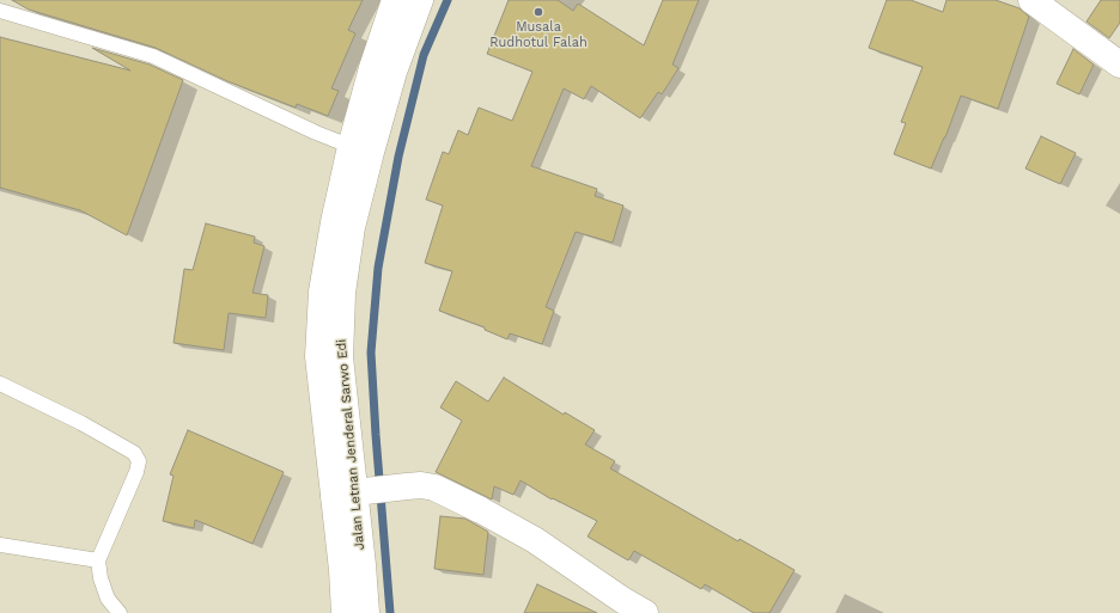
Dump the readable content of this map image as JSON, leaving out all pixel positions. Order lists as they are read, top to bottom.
{
  "streets": {
    "main road": ["Jalan Letnan Jenderal Sarwo Edi"]
  },
  "places": ["Musala Rudhotul Falah"]
}
